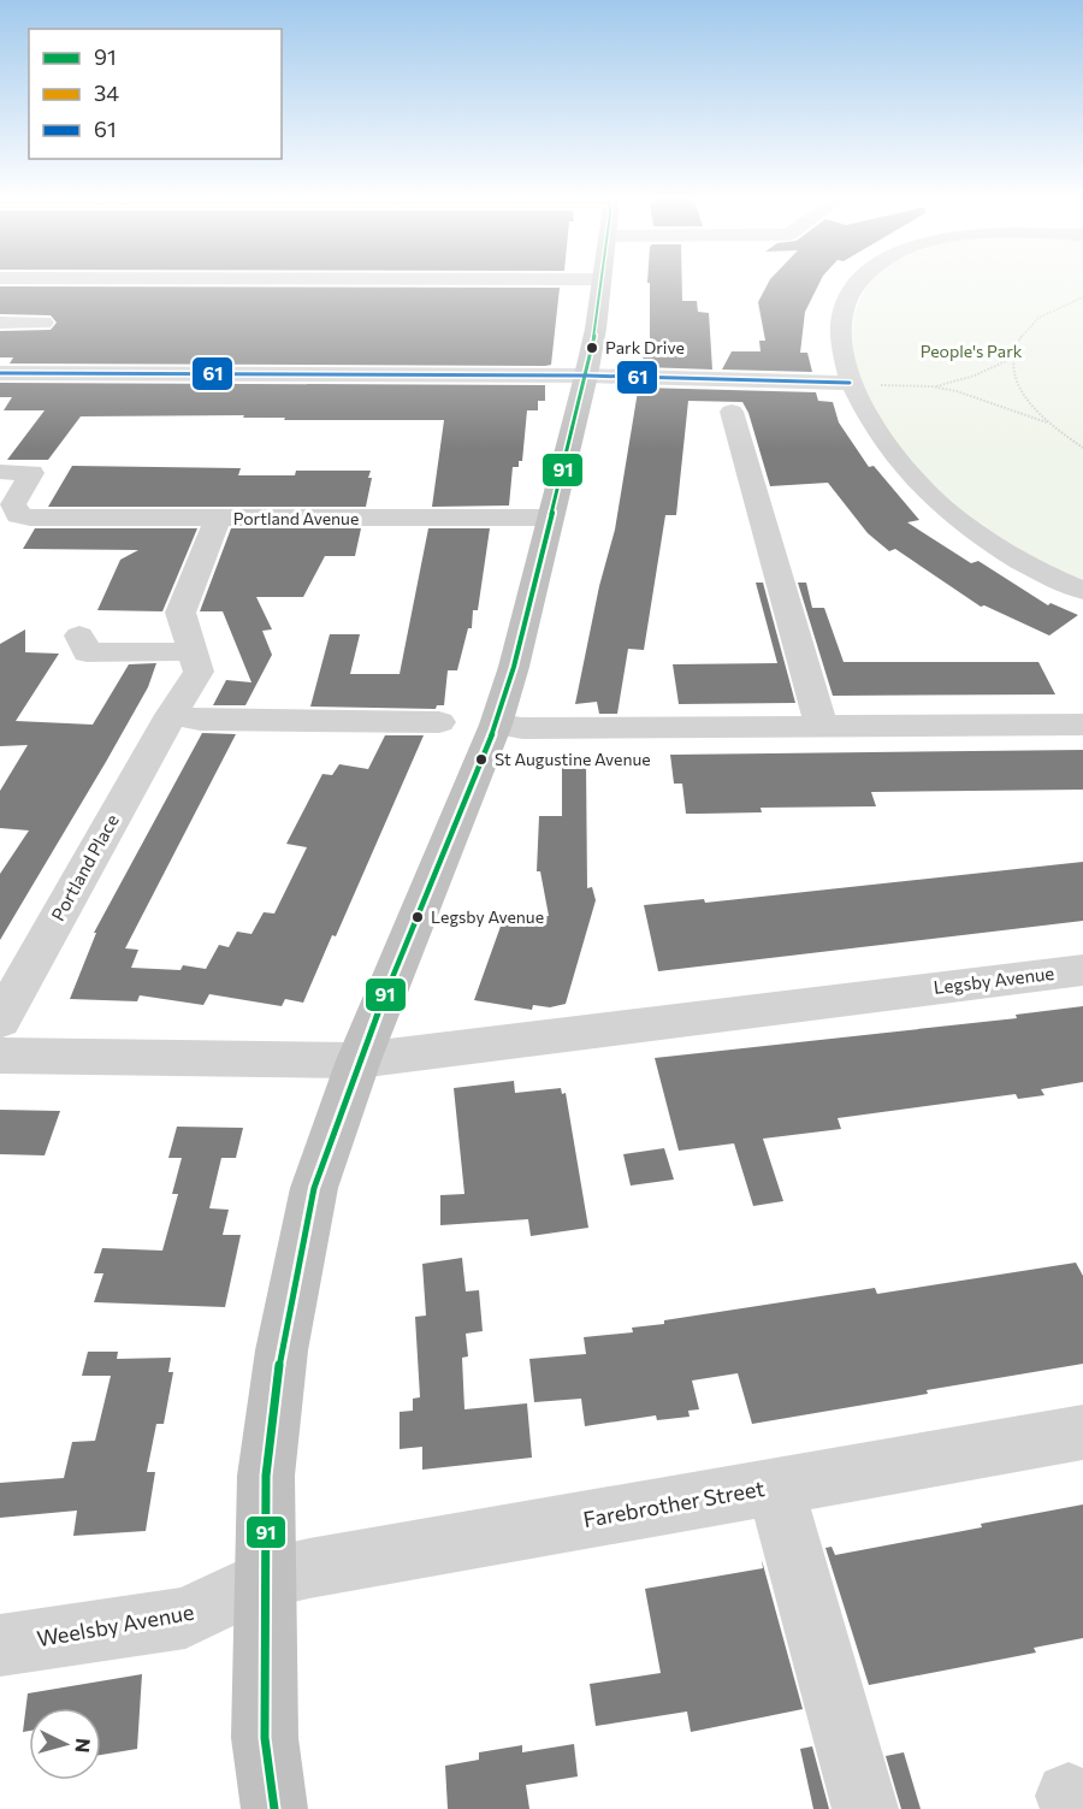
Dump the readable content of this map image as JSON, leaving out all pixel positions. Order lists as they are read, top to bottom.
{
  "streets": {
    "street": [
      "Portland Avenue",
      "Portland Place",
      "Legsby Avenue",
      "Farebrother Street",
      "Weelsby Avenue"
    ]
  },
  "crossings": [
    ["Portland Avenue", "Portland Place"],
    ["Farebrother Street", "Weelsby Avenue"]
  ],
  "parks": ["People's Park"],
  "places": ["Park Drive", "St Augustine Avenue", "Legsby Avenue"],
  "lines": ["transit line 91", "transit line 61"],
  "legend": ["91", "34", "61"],
  "north": "right"
}
